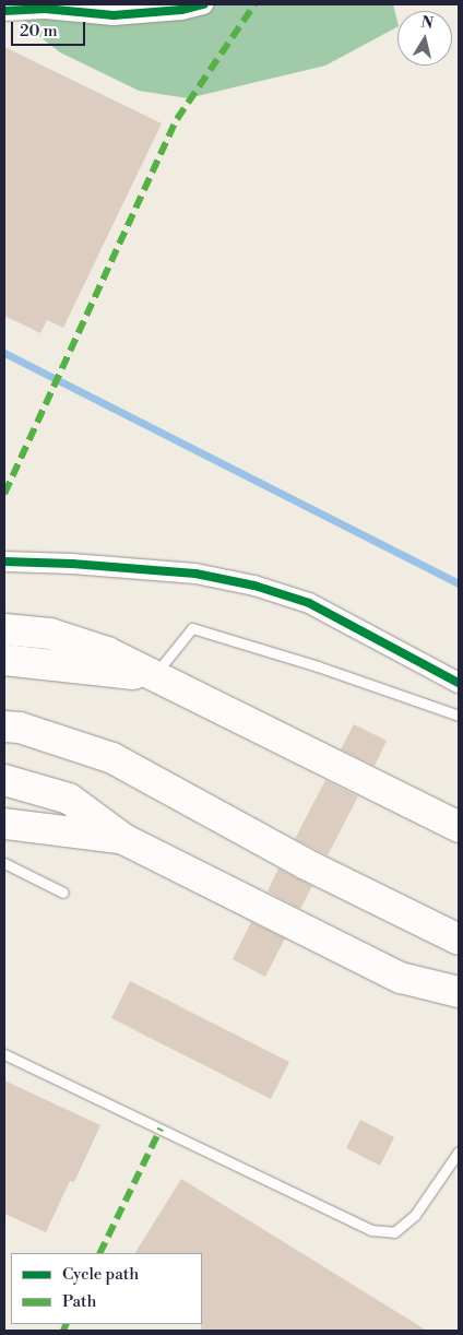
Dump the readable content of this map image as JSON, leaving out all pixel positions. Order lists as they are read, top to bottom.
{
  "legend": ["Cycle path", "Path"],
  "scale_bar": "20 m",
  "north": "top"
}
